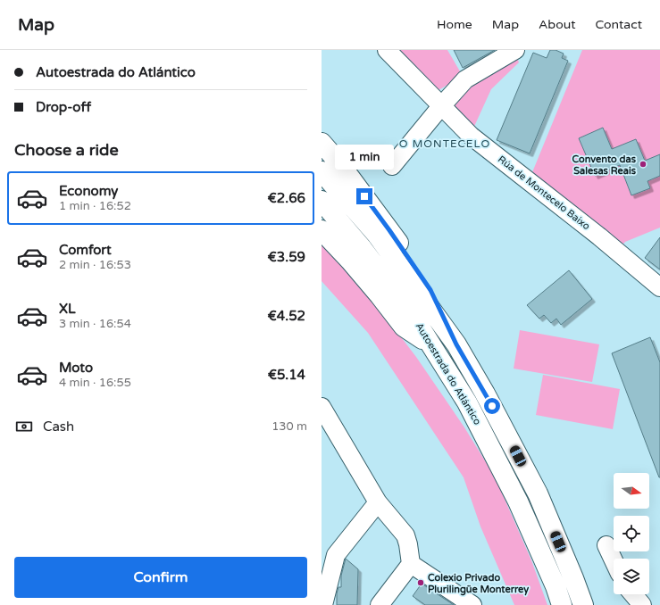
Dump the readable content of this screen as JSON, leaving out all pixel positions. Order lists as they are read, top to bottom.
{
  "streets": {
    "highway": ["Autoestrada do Atlántico"],
    "street": ["Rúa de Montecelo Baixo"]
  },
  "districts": ["O MONTECELO"],
  "places": ["Convento das Salesas Reais", "Colexio Privado Plurilingüe Monterrey"],
  "north": "right",
  "page": {
    "header": "Map",
    "nav": [
      "Home",
      "Map",
      "About",
      "Contact"
    ],
    "banner": ["Autoestrada do Atlántico", "Drop-off"],
    "heading": "Choose a ride",
    "bubble": "1 min",
    "list": [
      {
        "name": "Economy",
        "note": "1 min · 16:52",
        "value": "€2.66"
      },
      {
        "name": "Comfort",
        "note": "2 min · 16:53",
        "value": "€3.59"
      },
      {
        "name": "XL",
        "note": "3 min · 16:54",
        "value": "€4.52"
      },
      {
        "name": "Moto",
        "note": "4 min · 16:55",
        "value": "€5.14"
      }
    ],
    "pay": ["Cash", "130 m"],
    "buttons": "Confirm"
  }
}
